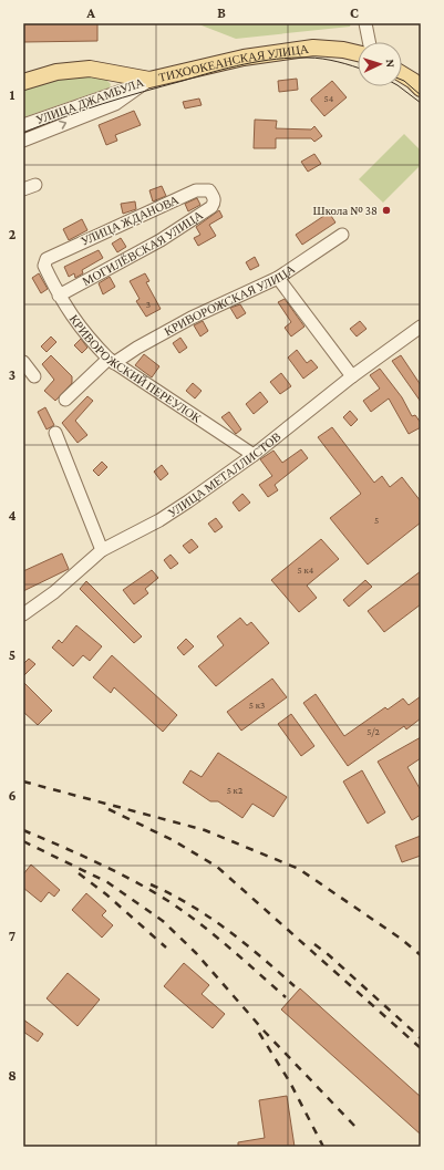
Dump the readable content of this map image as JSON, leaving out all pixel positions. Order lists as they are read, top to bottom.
{
  "streets": {
    "main road": ["ТИХООКЕАНСКАЯ УЛИЦА"],
    "street": [
      "УЛИЦА ДЖАМБУЛА",
      "УЛИЦА ЖДАНОВА",
      "МОГИЛЁВСКАЯ УЛИЦА",
      "КРИВОРОЖСКАЯ УЛИЦА",
      "КРИВОРОЖСКИЙ ПЕРЕУЛОК",
      "УЛИЦА МЕТАЛЛИСТОВ"
    ]
  },
  "crossings": [
    ["ТИХООКЕАНСКАЯ УЛИЦА", "УЛИЦА ДЖАМБУЛА"],
    ["УЛИЦА ЖДАНОВА", "МОГИЛЁВСКАЯ УЛИЦА"],
    ["УЛИЦА ЖДАНОВА", "КРИВОРОЖСКИЙ ПЕРЕУЛОК"],
    ["МОГИЛЁВСКАЯ УЛИЦА", "КРИВОРОЖСКИЙ ПЕРЕУЛОК"],
    ["КРИВОРОЖСКАЯ УЛИЦА", "КРИВОРОЖСКИЙ ПЕРЕУЛОК"],
    ["КРИВОРОЖСКИЙ ПЕРЕУЛОК", "УЛИЦА МЕТАЛЛИСТОВ"]
  ],
  "places": ["Школа № 38"],
  "house_numbers": [
    "54",
    "3",
    "5",
    "5 к4",
    "5 к3",
    "5/2",
    "5 к2"
  ],
  "north": "right",
  "grid": {
    "columns": ["A", "B", "C"],
    "rows": [
      "1",
      "2",
      "3",
      "4",
      "5",
      "6",
      "7",
      "8"
    ]
  }
}
